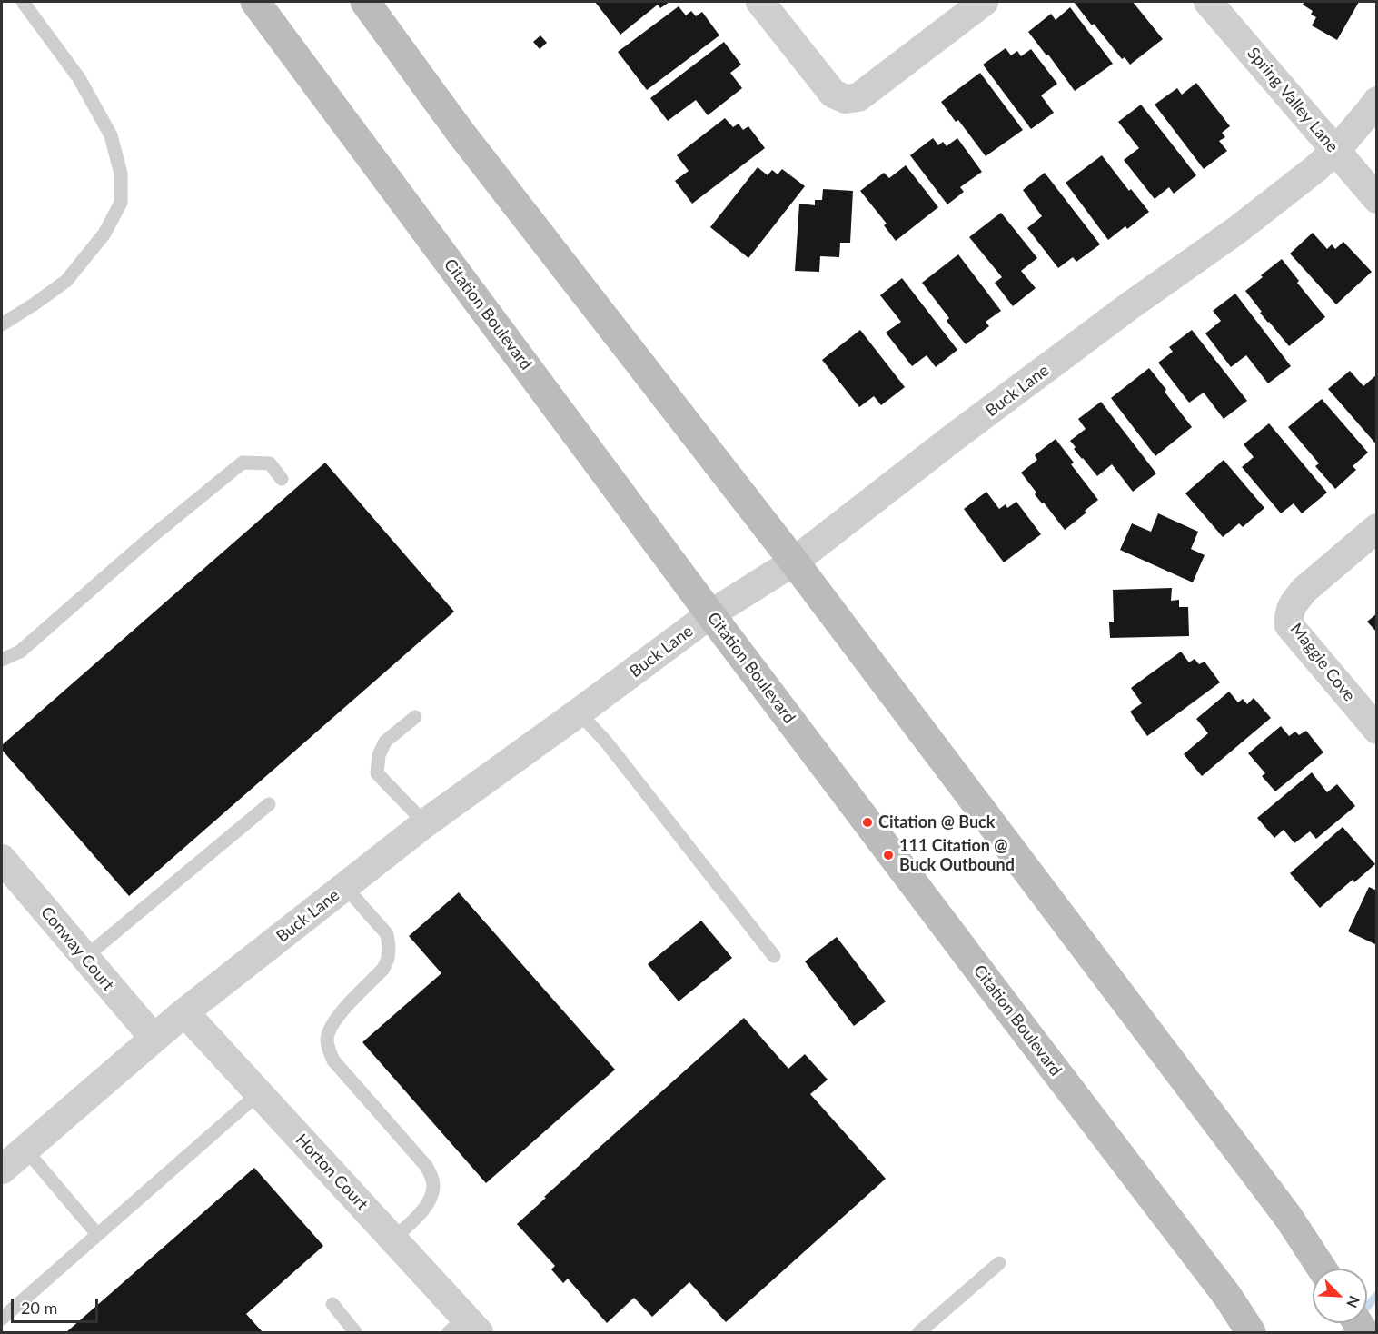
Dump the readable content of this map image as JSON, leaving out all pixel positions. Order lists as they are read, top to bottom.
{
  "streets": {
    "main road": ["Citation Boulevard"],
    "street": [
      "Spring Valley Lane",
      "Buck Lane",
      "Maggie Cove",
      "Conway Court",
      "Horton Court"
    ]
  },
  "crossings": [
    ["Spring Valley Lane", "Buck Lane"],
    ["Citation Boulevard", "Buck Lane"],
    ["Buck Lane", "Conway Court"],
    ["Buck Lane", "Horton Court"]
  ],
  "places": ["Citation @ Buck", "111 Citation @ Buck Outbound"],
  "scale_bar": "20 m",
  "north": "bottom right"
}
